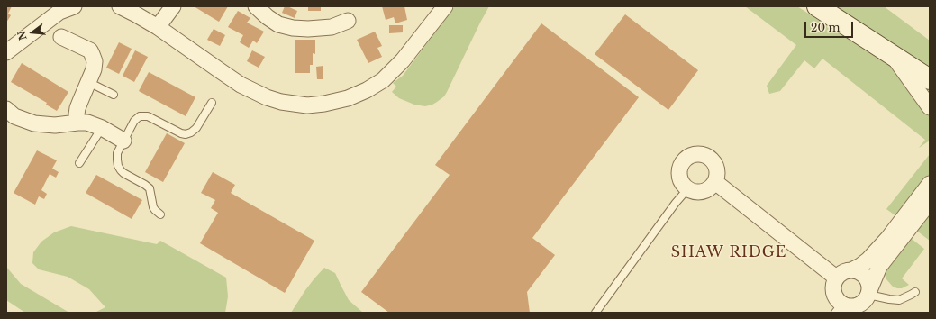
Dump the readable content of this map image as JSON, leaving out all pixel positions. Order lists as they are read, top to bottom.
{
  "districts": ["SHAW RIDGE"],
  "scale_bar": "20 m",
  "north": "left"
}
